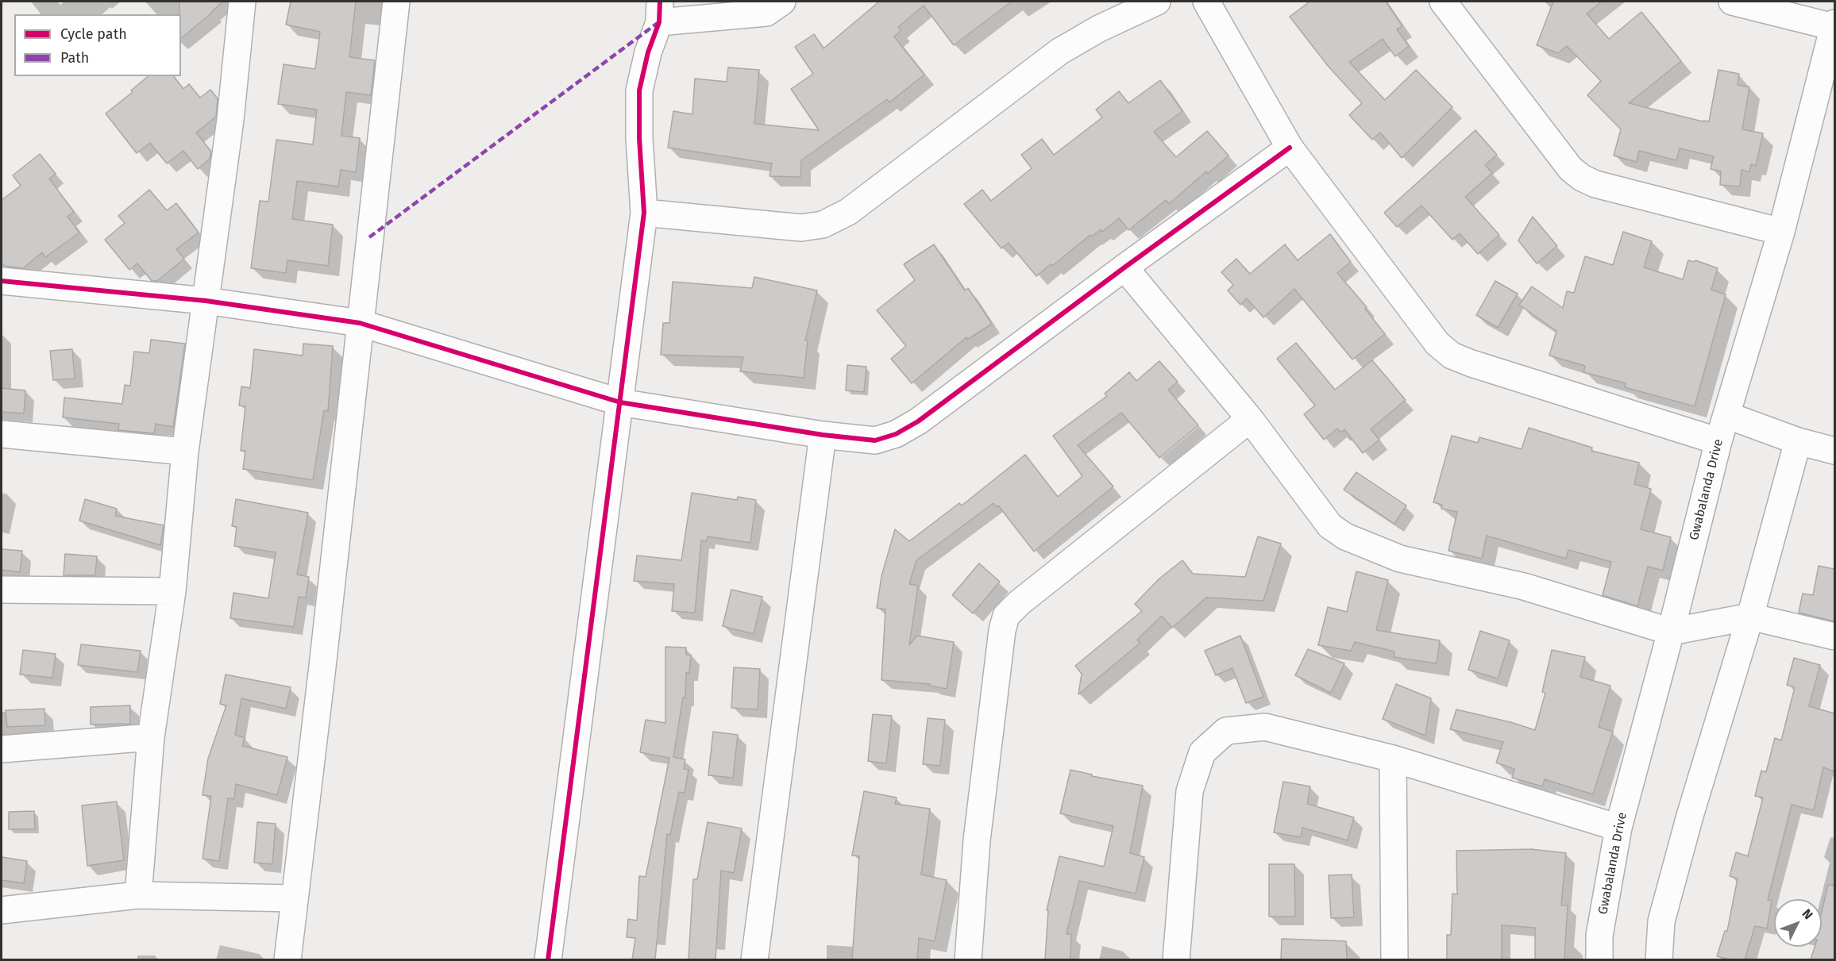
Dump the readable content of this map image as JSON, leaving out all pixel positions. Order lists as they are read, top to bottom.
{
  "streets": {
    "street": ["Gwabalanda Drive"]
  },
  "legend": ["Cycle path", "Path"],
  "north": "top right"
}
